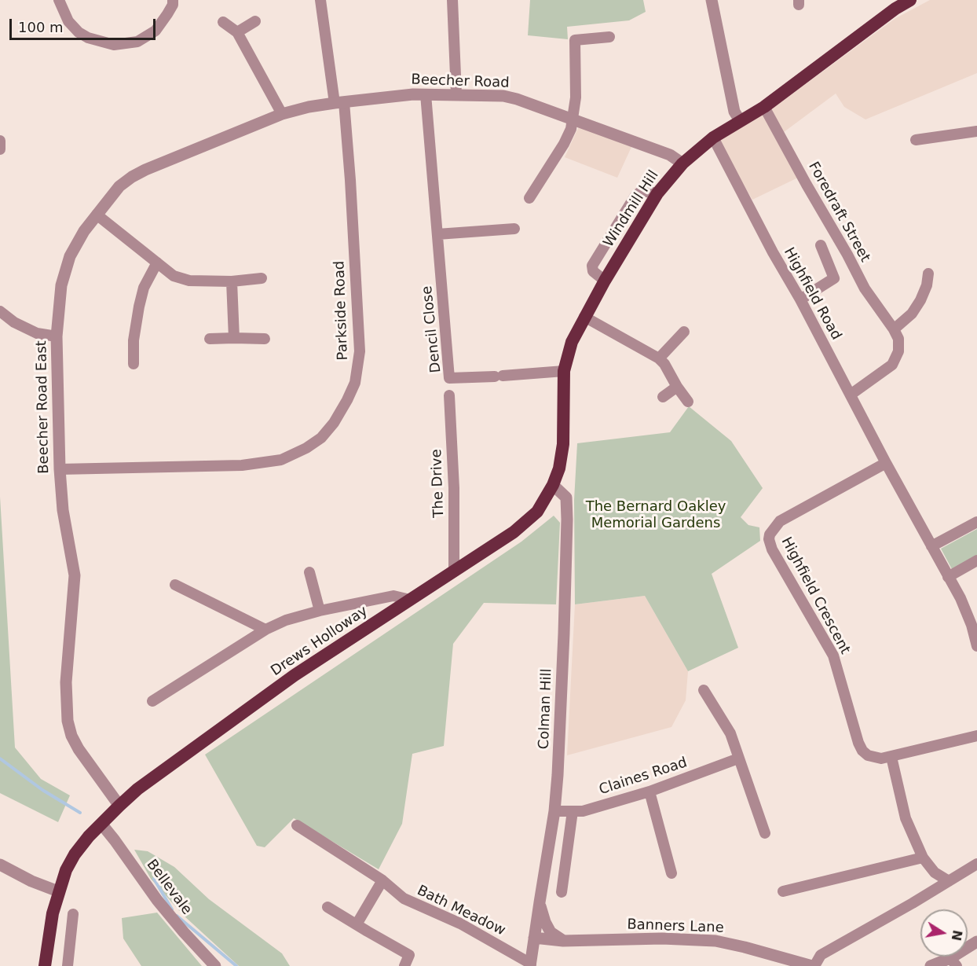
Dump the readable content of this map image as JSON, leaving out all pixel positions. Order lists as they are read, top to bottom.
{
  "streets": {
    "highway": ["Windmill Hill", "Drews Holloway"],
    "street": [
      "Beecher Road",
      "Foredraft Street",
      "Highfield Road",
      "Parkside Road",
      "Dencil Close",
      "Beecher Road East",
      "The Drive",
      "Highfield Crescent",
      "Colman Hill",
      "Claines Road",
      "Bellevale",
      "Bath Meadow",
      "Banners Lane"
    ]
  },
  "crossings": [
    ["Beecher Road", "Windmill Hill"],
    ["Beecher Road", "Parkside Road"],
    ["Beecher Road", "Dencil Close"],
    ["Beecher Road", "Beecher Road East"],
    ["Windmill Hill", "Foredraft Street"],
    ["Windmill Hill", "Highfield Road"],
    ["Windmill Hill", "Dencil Close"],
    ["Windmill Hill", "Drews Holloway"],
    ["Windmill Hill", "Colman Hill"],
    ["Highfield Road", "Highfield Crescent"],
    ["Parkside Road", "Beecher Road East"],
    ["Beecher Road East", "Drews Holloway"],
    ["The Drive", "Drews Holloway"],
    ["Drews Holloway", "Colman Hill"],
    ["Drews Holloway", "Bellevale"],
    ["Colman Hill", "Claines Road"],
    ["Colman Hill", "Bath Meadow"],
    ["Colman Hill", "Banners Lane"]
  ],
  "parks": ["The Bernard Oakley Memorial Gardens"],
  "scale_bar": "100 m",
  "north": "right"
}
